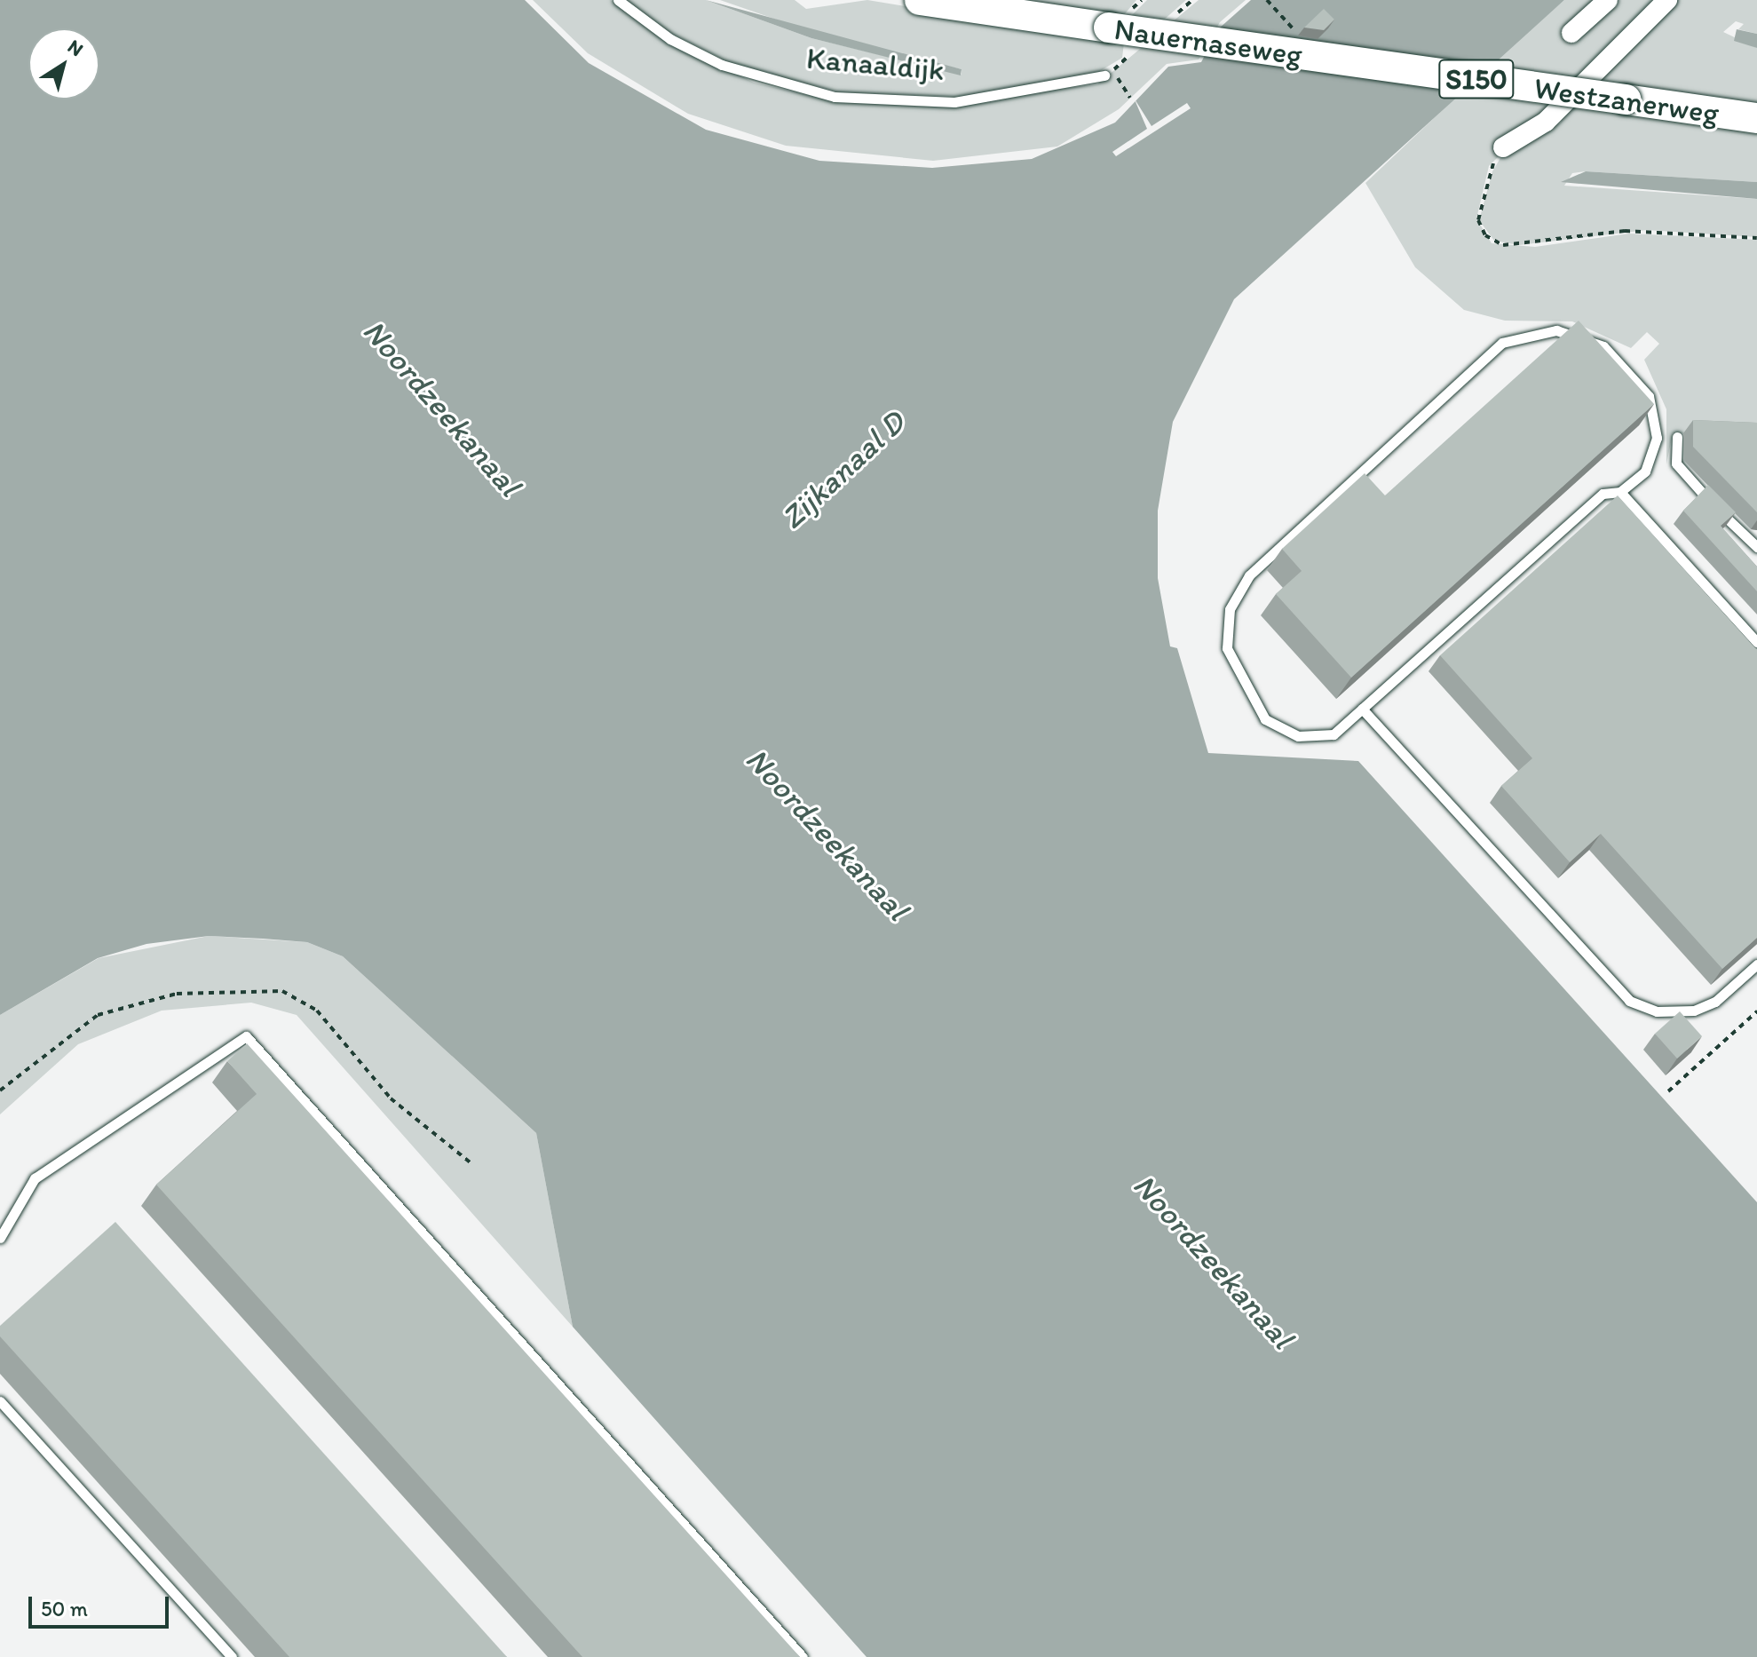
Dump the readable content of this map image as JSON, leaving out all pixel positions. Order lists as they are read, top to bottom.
{
  "streets": {
    "main road": ["Nauernaseweg", "S150", "Westzanerweg"],
    "lane": ["Kanaaldijk"]
  },
  "crossings": [
    ["Nauernaseweg", "Westzanerweg"]
  ],
  "water": ["Noordzeekanaal", "Zijkanaal D"],
  "scale_bar": "50 m",
  "north": "top right"
}
